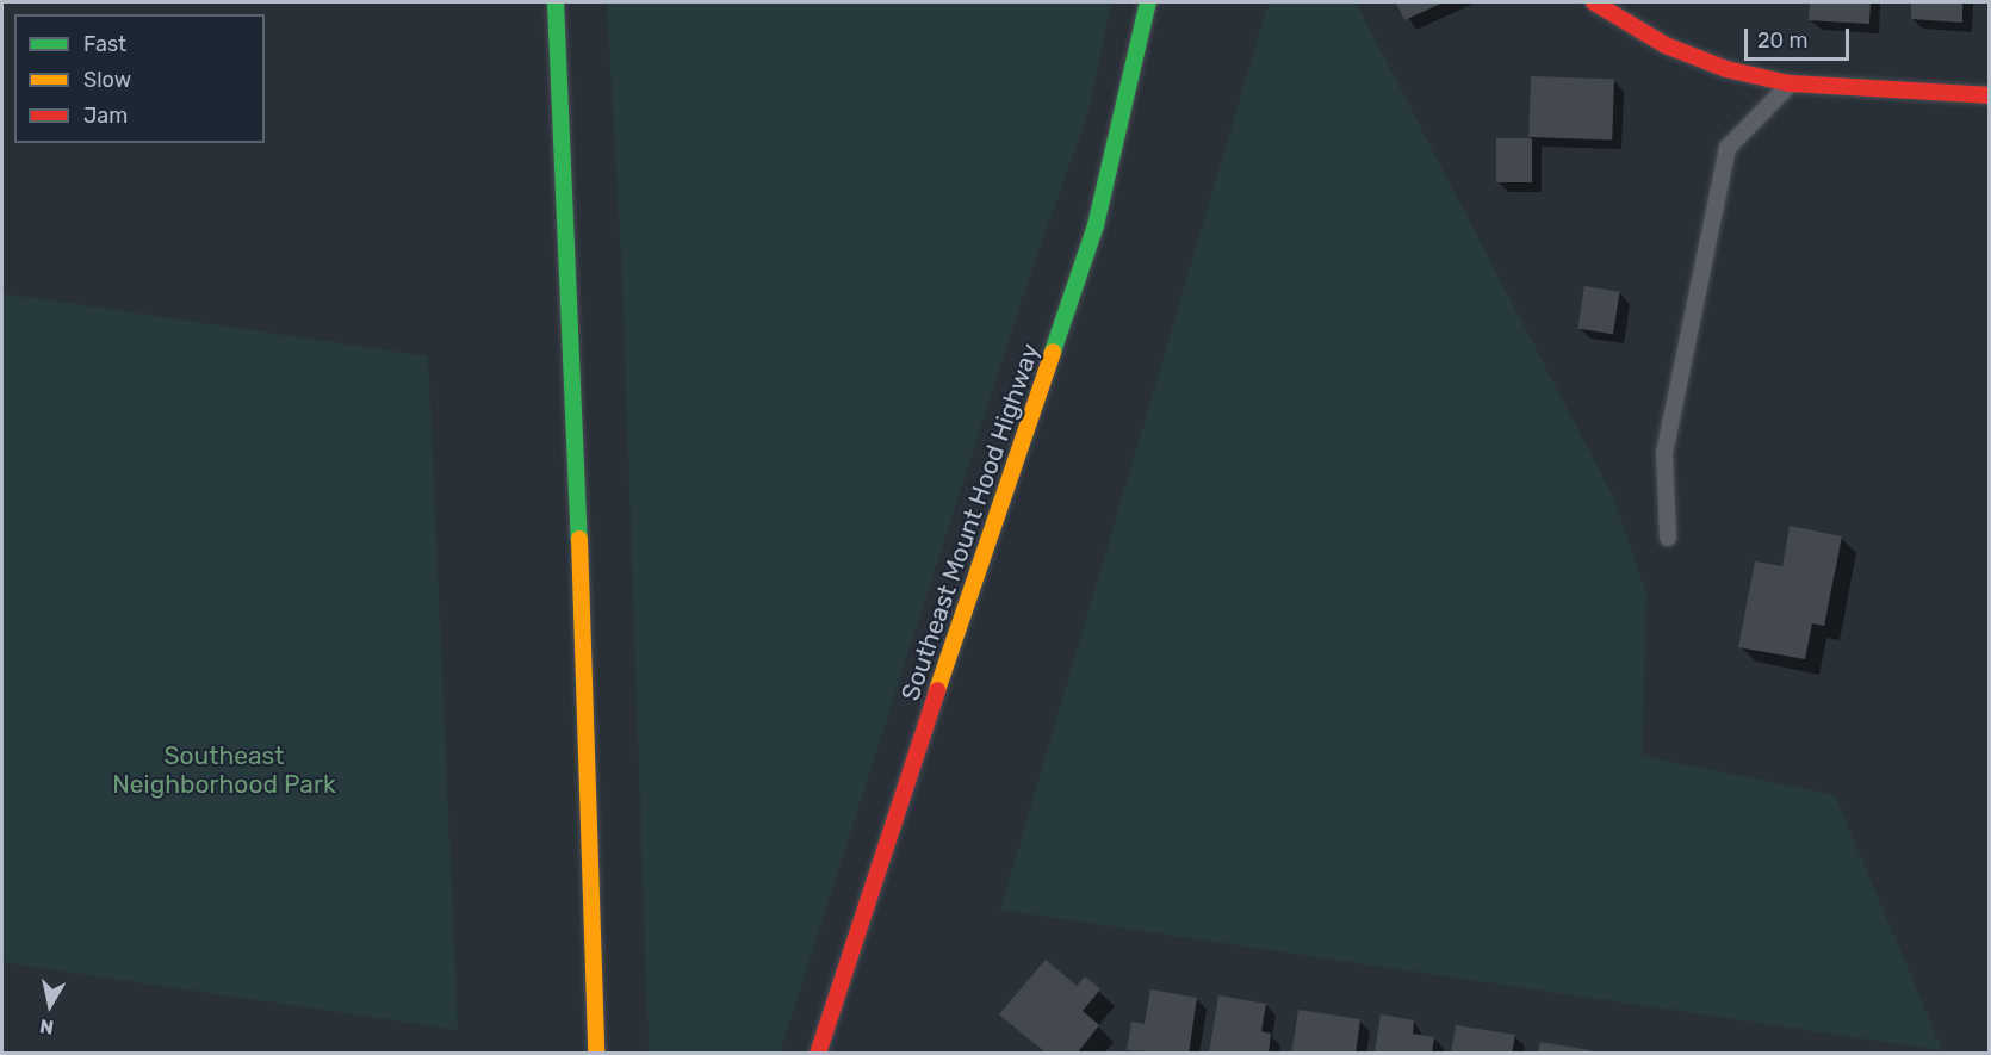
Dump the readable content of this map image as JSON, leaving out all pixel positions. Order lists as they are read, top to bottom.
{
  "streets": {
    "main road": ["Southeast Mount Hood Highway"]
  },
  "parks": ["Southeast Neighborhood Park"],
  "legend": ["Fast", "Slow", "Jam"],
  "scale_bar": "20 m",
  "north": "bottom"
}
